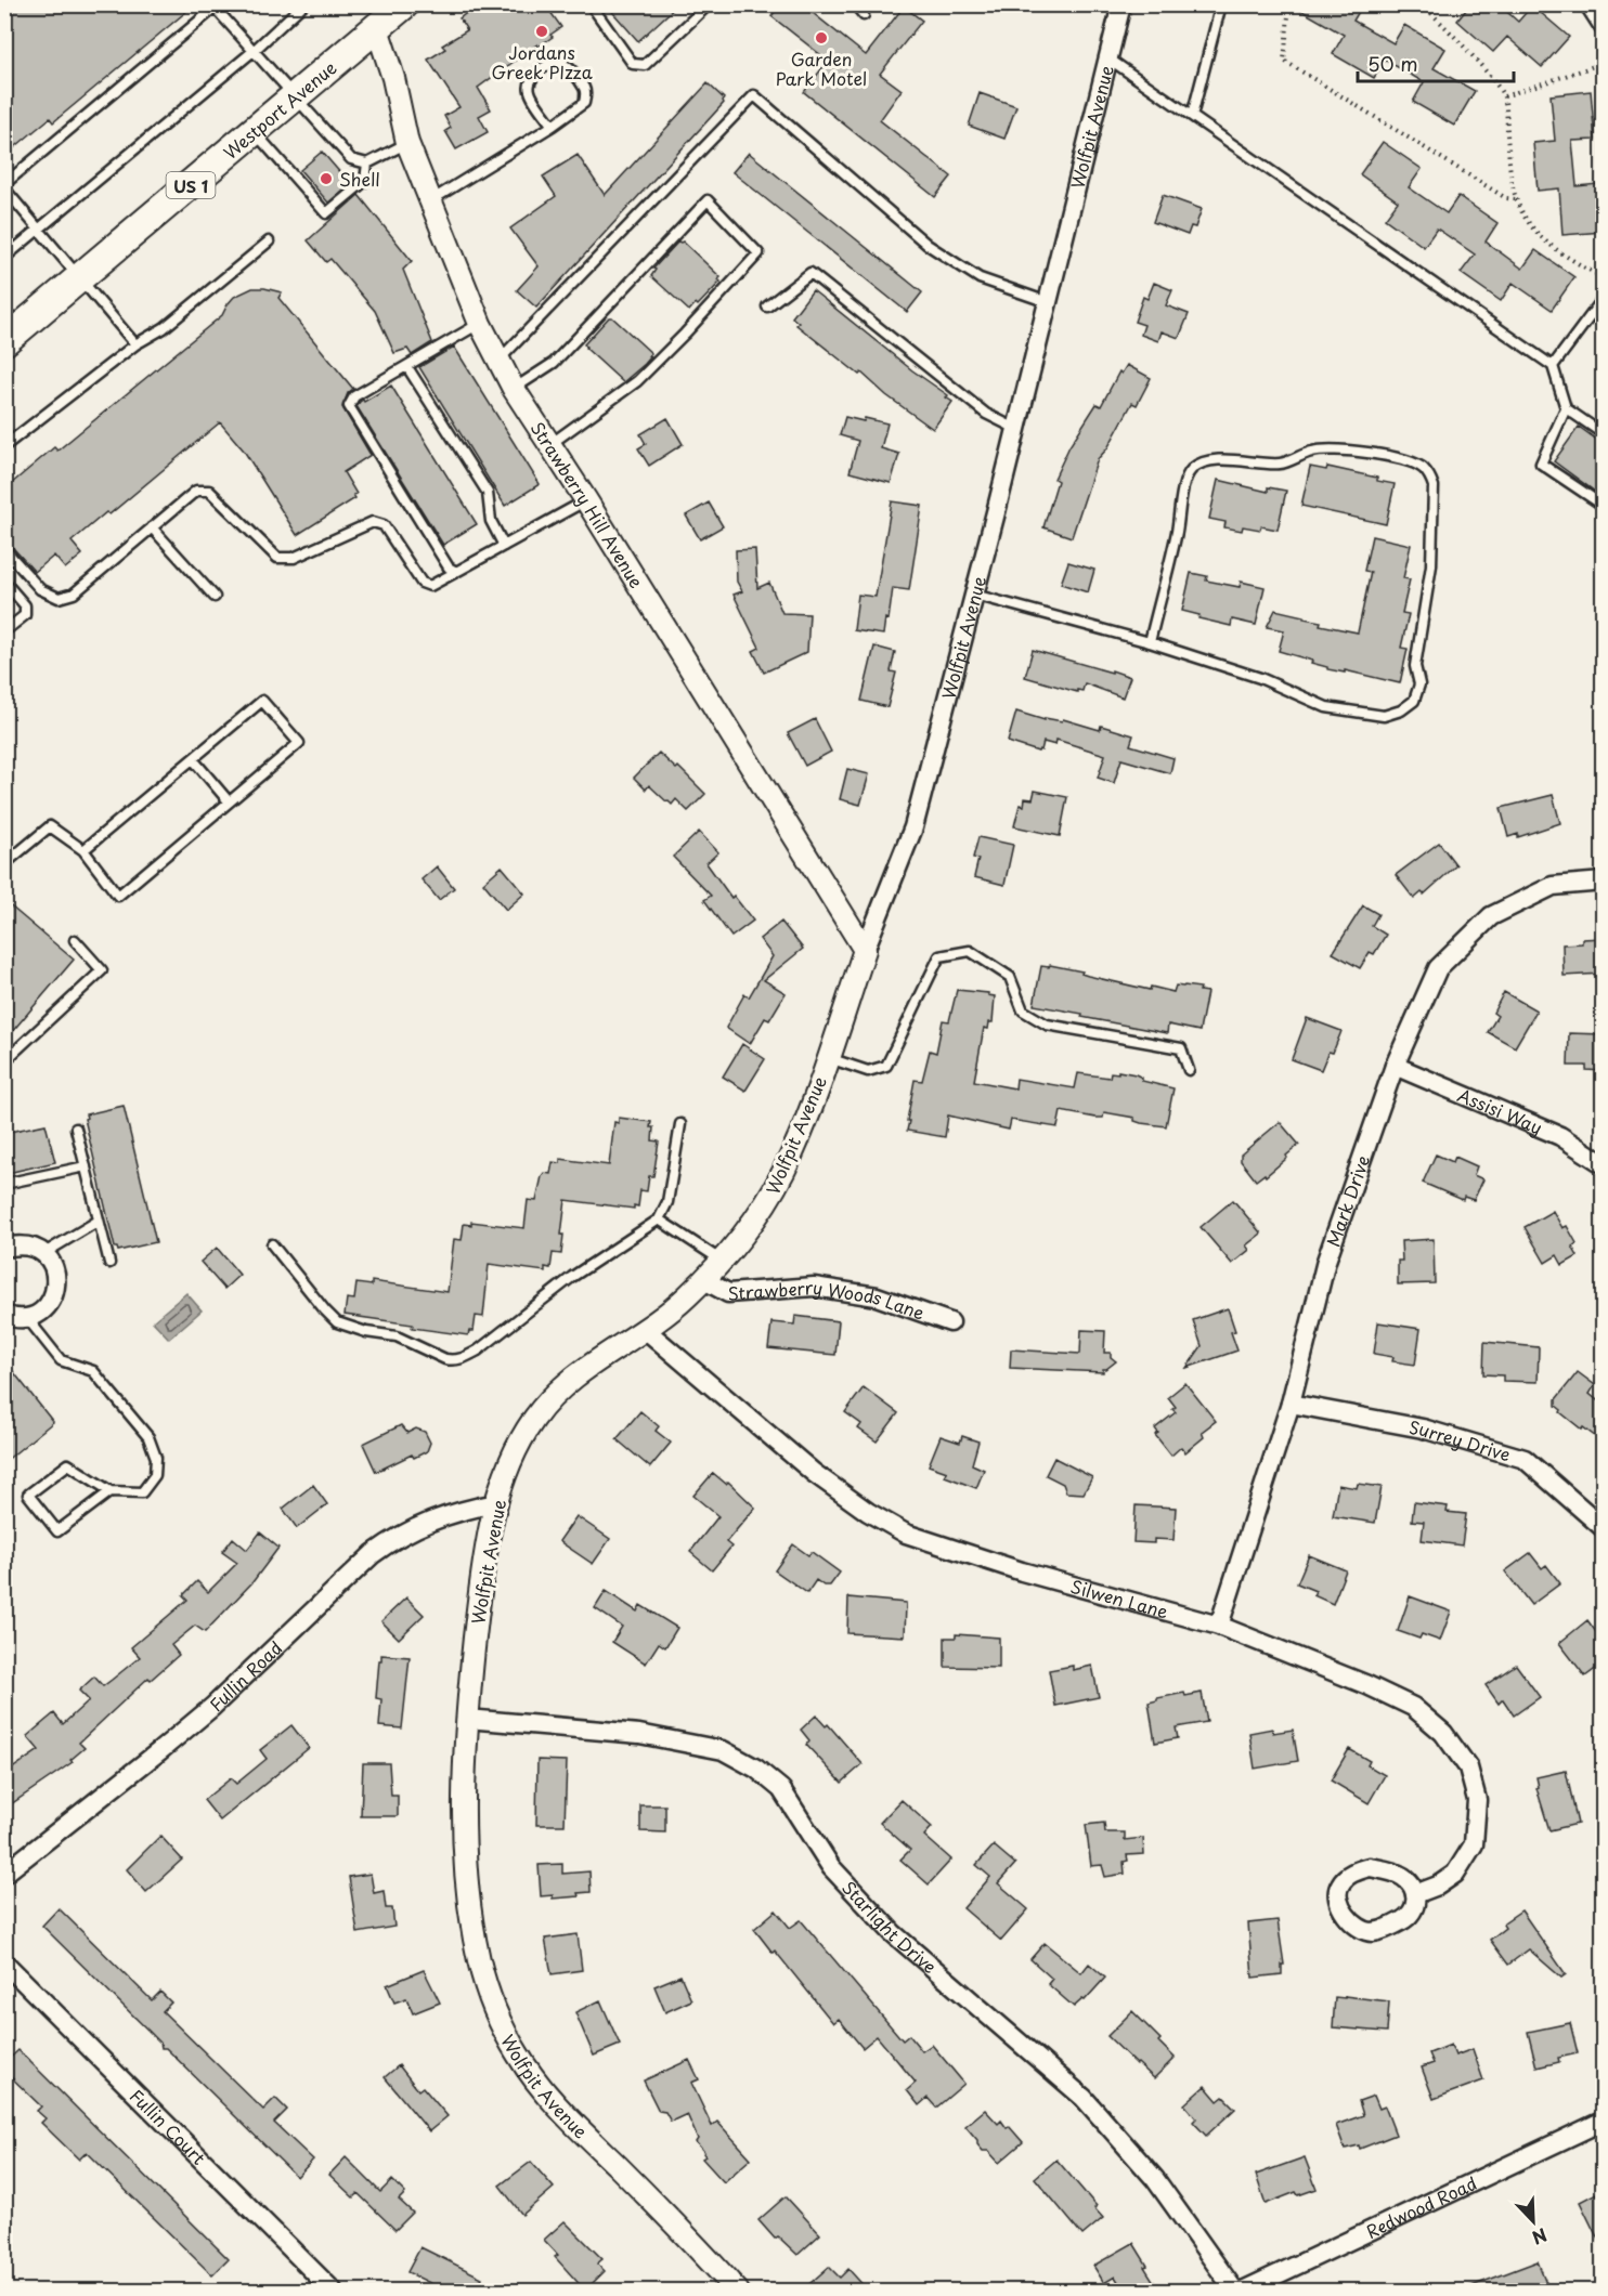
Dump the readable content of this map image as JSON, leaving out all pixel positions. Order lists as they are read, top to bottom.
{
  "streets": {
    "main road": ["Westport Avenue", "US 1"],
    "street": [
      "Wolfpit Avenue",
      "Strawberry Hill Avenue",
      "Assisi Way",
      "Mark Drive",
      "Strawberry Woods Lane",
      "Surrey Drive",
      "Silwen Lane",
      "Fullin Road",
      "Starlight Drive",
      "Fullin Court",
      "Redwood Road"
    ]
  },
  "crossings": [
    ["Westport Avenue", "Strawberry Hill Avenue"],
    ["Wolfpit Avenue", "Strawberry Hill Avenue"],
    ["Wolfpit Avenue", "Strawberry Woods Lane"],
    ["Wolfpit Avenue", "Silwen Lane"],
    ["Wolfpit Avenue", "Fullin Road"],
    ["Wolfpit Avenue", "Starlight Drive"],
    ["Assisi Way", "Mark Drive"],
    ["Mark Drive", "Surrey Drive"],
    ["Mark Drive", "Silwen Lane"]
  ],
  "places": ["Jordans Greek PIzza", "Garden Park Motel", "Shell"],
  "scale_bar": "50 m",
  "north": "bottom right"
}
